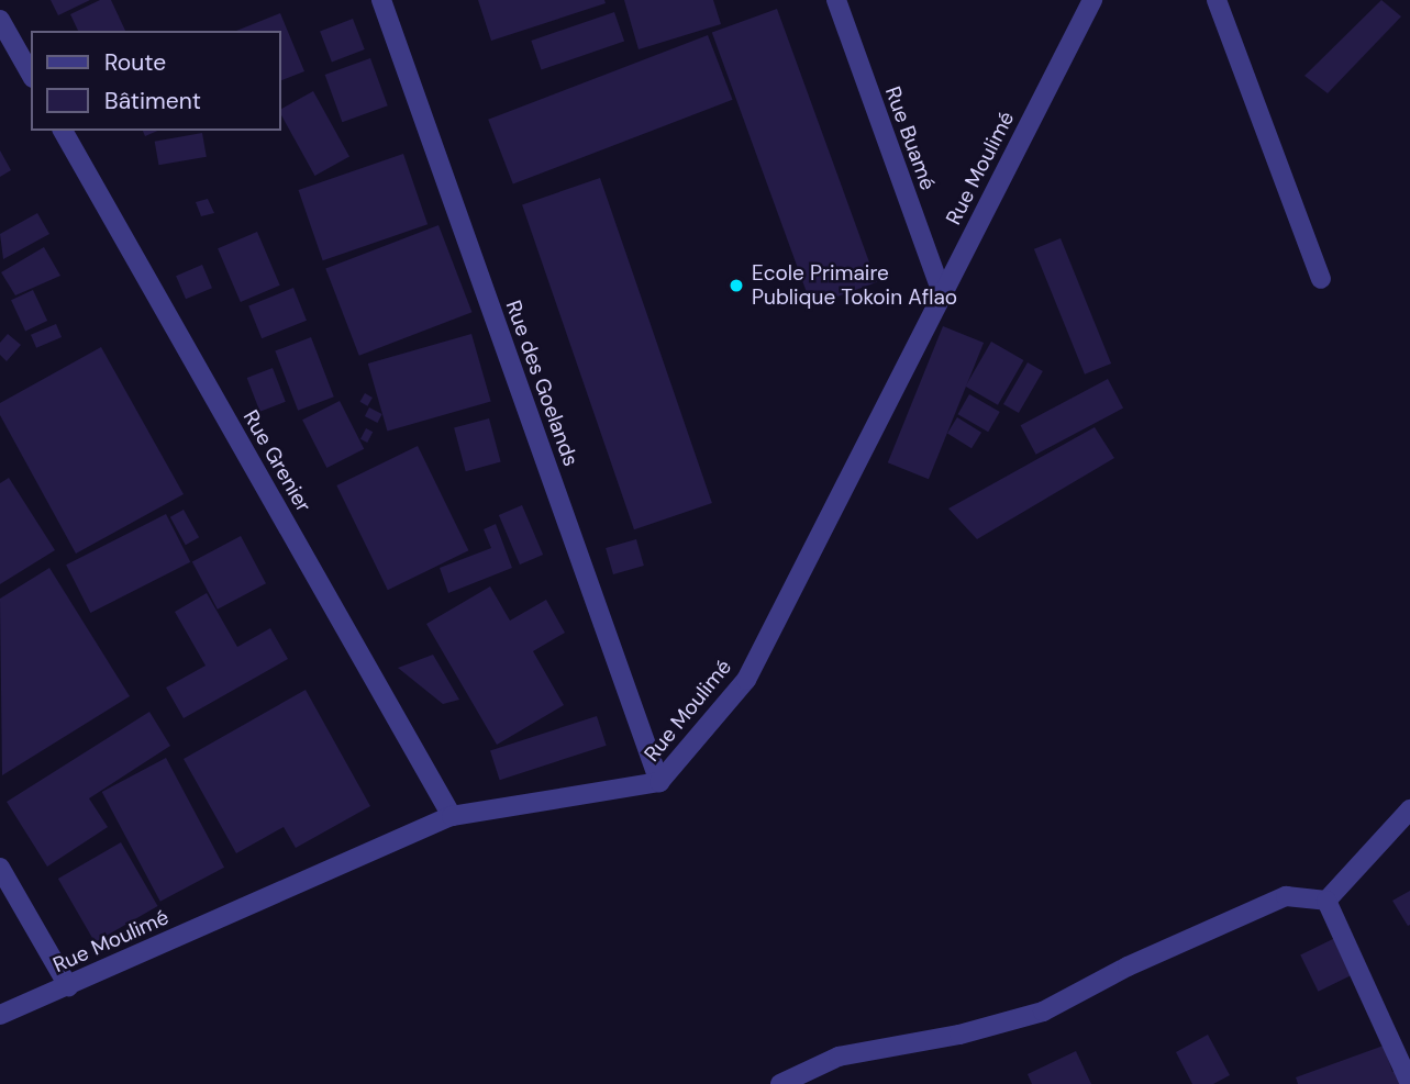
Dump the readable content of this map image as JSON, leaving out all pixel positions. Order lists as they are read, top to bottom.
{
  "streets": {
    "street": [
      "Rue Buamé",
      "Rue Moulimé",
      "Rue des Goelands",
      "Rue Grenier"
    ]
  },
  "crossings": [
    ["Rue Buamé", "Rue Moulimé"],
    ["Rue Moulimé", "Rue des Goelands"],
    ["Rue Moulimé", "Rue Grenier"]
  ],
  "places": ["Ecole Primaire Publique Tokoin Aflao"],
  "legend": ["Route", "Bâtiment"]
}
